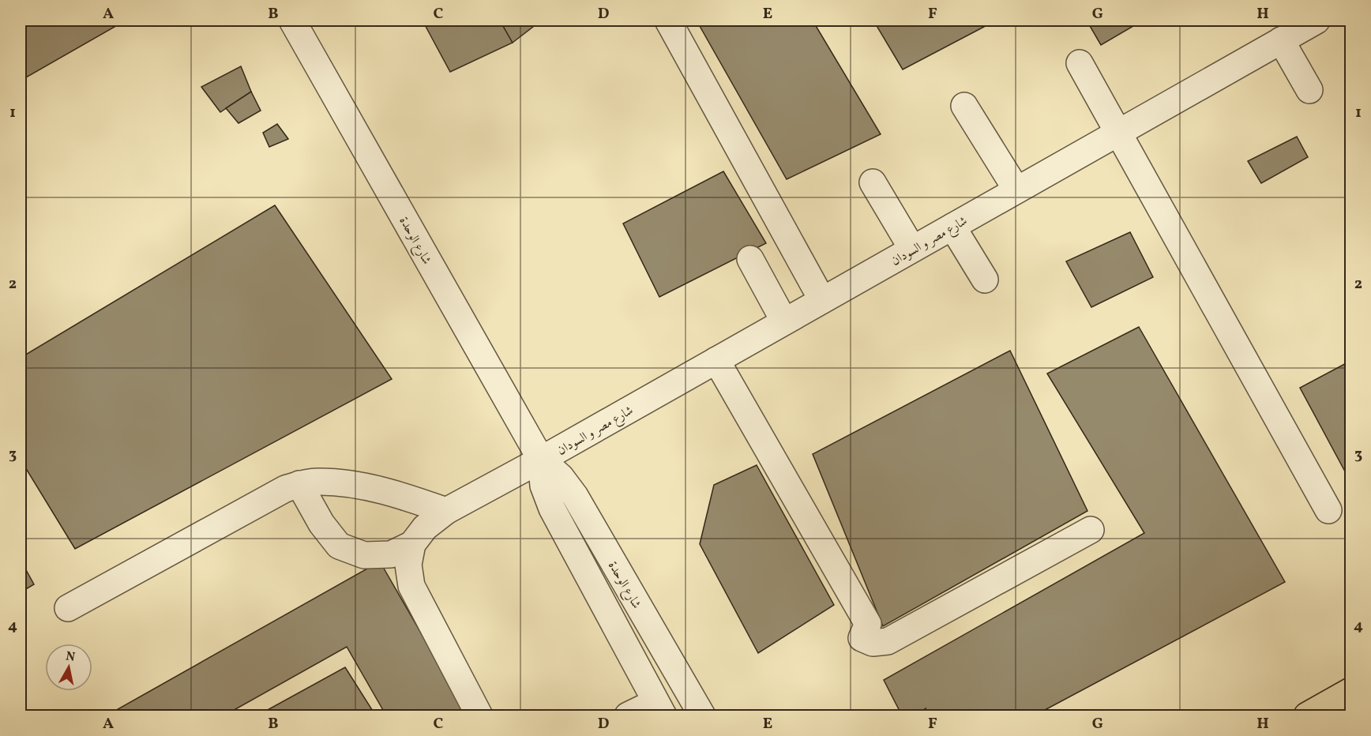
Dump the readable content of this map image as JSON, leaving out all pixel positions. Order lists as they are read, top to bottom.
{
  "streets": {
    "lane": ["شارع الوحدة", "شارع مصر و السودان"]
  },
  "crossings": [
    ["شارع الوحدة", "شارع مصر و السودان"]
  ],
  "north": "top",
  "grid": {
    "columns": [
      "A",
      "B",
      "C",
      "D",
      "E",
      "F",
      "G",
      "H"
    ],
    "rows": [
      "1",
      "2",
      "3",
      "4"
    ]
  }
}
